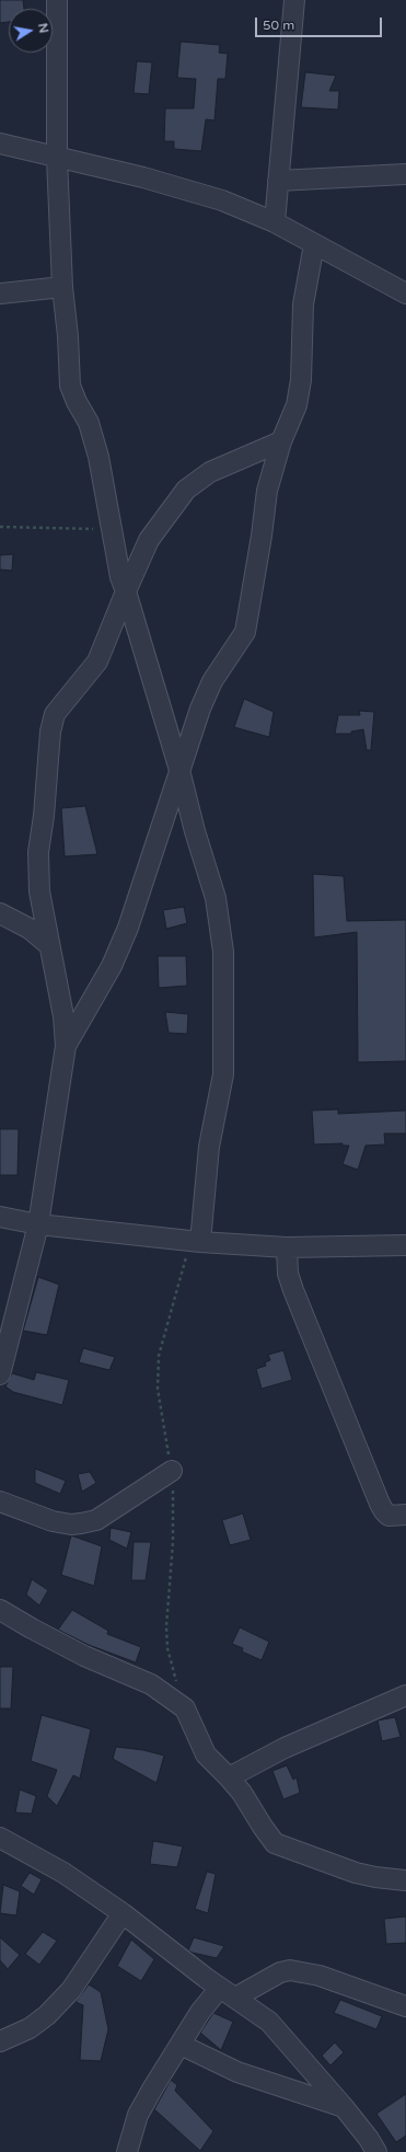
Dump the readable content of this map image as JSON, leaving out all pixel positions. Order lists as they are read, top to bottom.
{
  "scale_bar": "50 m",
  "north": "right"
}
